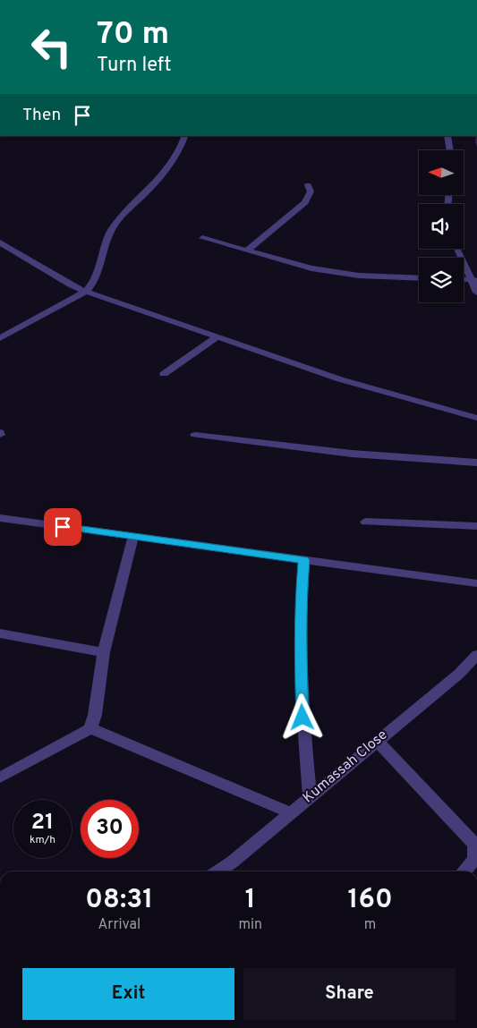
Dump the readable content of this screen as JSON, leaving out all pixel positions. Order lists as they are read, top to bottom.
{
  "streets": {
    "street": ["Kumassah Close"]
  },
  "north": "left",
  "page": {
    "turn": ["70 m", "Turn left"],
    "then": "Then",
    "speed": "21 km/h",
    "limit": "30",
    "eta": [
      "08:31",
      "Arrival",
      "1",
      "min",
      "160",
      "m"
    ],
    "buttons": ["Exit", "Share"]
  }
}
